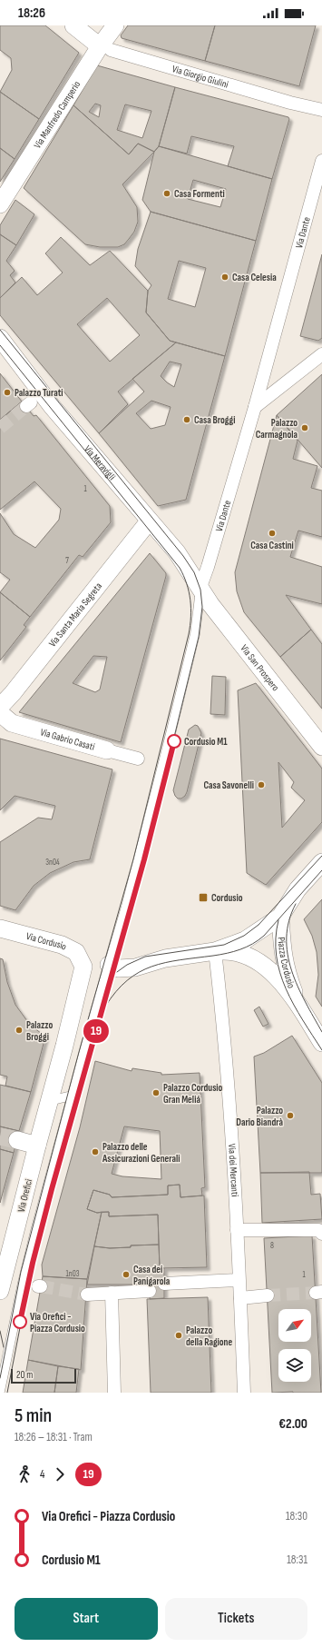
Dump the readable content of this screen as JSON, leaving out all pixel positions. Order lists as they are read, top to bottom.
{
  "streets": {
    "street": [
      "Via Giorgio Giulini",
      "Via Manfredo Camperio",
      "Via Dante",
      "Via Meravigli",
      "Via Santa Maria Segreta",
      "Via San Prospero",
      "Via Gabrio Casati",
      "Via Cordusio",
      "Piazza Cordusio",
      "Via dei Mercanti",
      "Via Orefici"
    ]
  },
  "crossings": [
    ["Via Giorgio Giulini", "Via Manfredo Camperio"],
    ["Via Dante", "Via Meravigli"],
    ["Via Dante", "Via San Prospero"],
    ["Via Dante", "Piazza Cordusio"],
    ["Via Dante", "Via Orefici"],
    ["Via Meravigli", "Via Santa Maria Segreta"],
    ["Via Meravigli", "Via San Prospero"],
    ["Via Cordusio", "Via Orefici"],
    ["Piazza Cordusio", "Via dei Mercanti"],
    ["Piazza Cordusio", "Via Orefici"]
  ],
  "places": {
    "other": [
      "Casa Formenti",
      "Casa Celesia",
      "Palazzo Turati",
      "Casa Broggi",
      "Palazzo Carmagnola",
      "Casa Castini",
      "Cordusio M1",
      "Casa Savonelli",
      "Palazzo Broggi",
      "Palazzo Cordusio Gran Meliá",
      "Palazzo Dario Biandrà",
      "Palazzo delle Assicurazioni Generali",
      "Casa dei Panigarola",
      "Via Orefici - Piazza Cordusio",
      "Palazzo della Ragione"
    ],
    "transit": ["Cordusio"]
  },
  "lines": ["tram line 19"],
  "house_numbers": [
    "1",
    "7",
    "3n04",
    "8",
    "1n03",
    "1"
  ],
  "scale_bar": "20 m",
  "north": "top right",
  "page": {
    "status": "18:26",
    "on_map": "19",
    "scale": "20 m",
    "heading": ["5 min", "18:26 – 18:31 · Tram", "€2.00"],
    "legs": ["4", "19"],
    "list": [
      {
        "name": "Via Orefici - Piazza Cordusio",
        "value": "18:30"
      },
      {
        "name": "Cordusio M1",
        "value": "18:31"
      }
    ],
    "buttons": ["Start", "Tickets"]
  }
}
